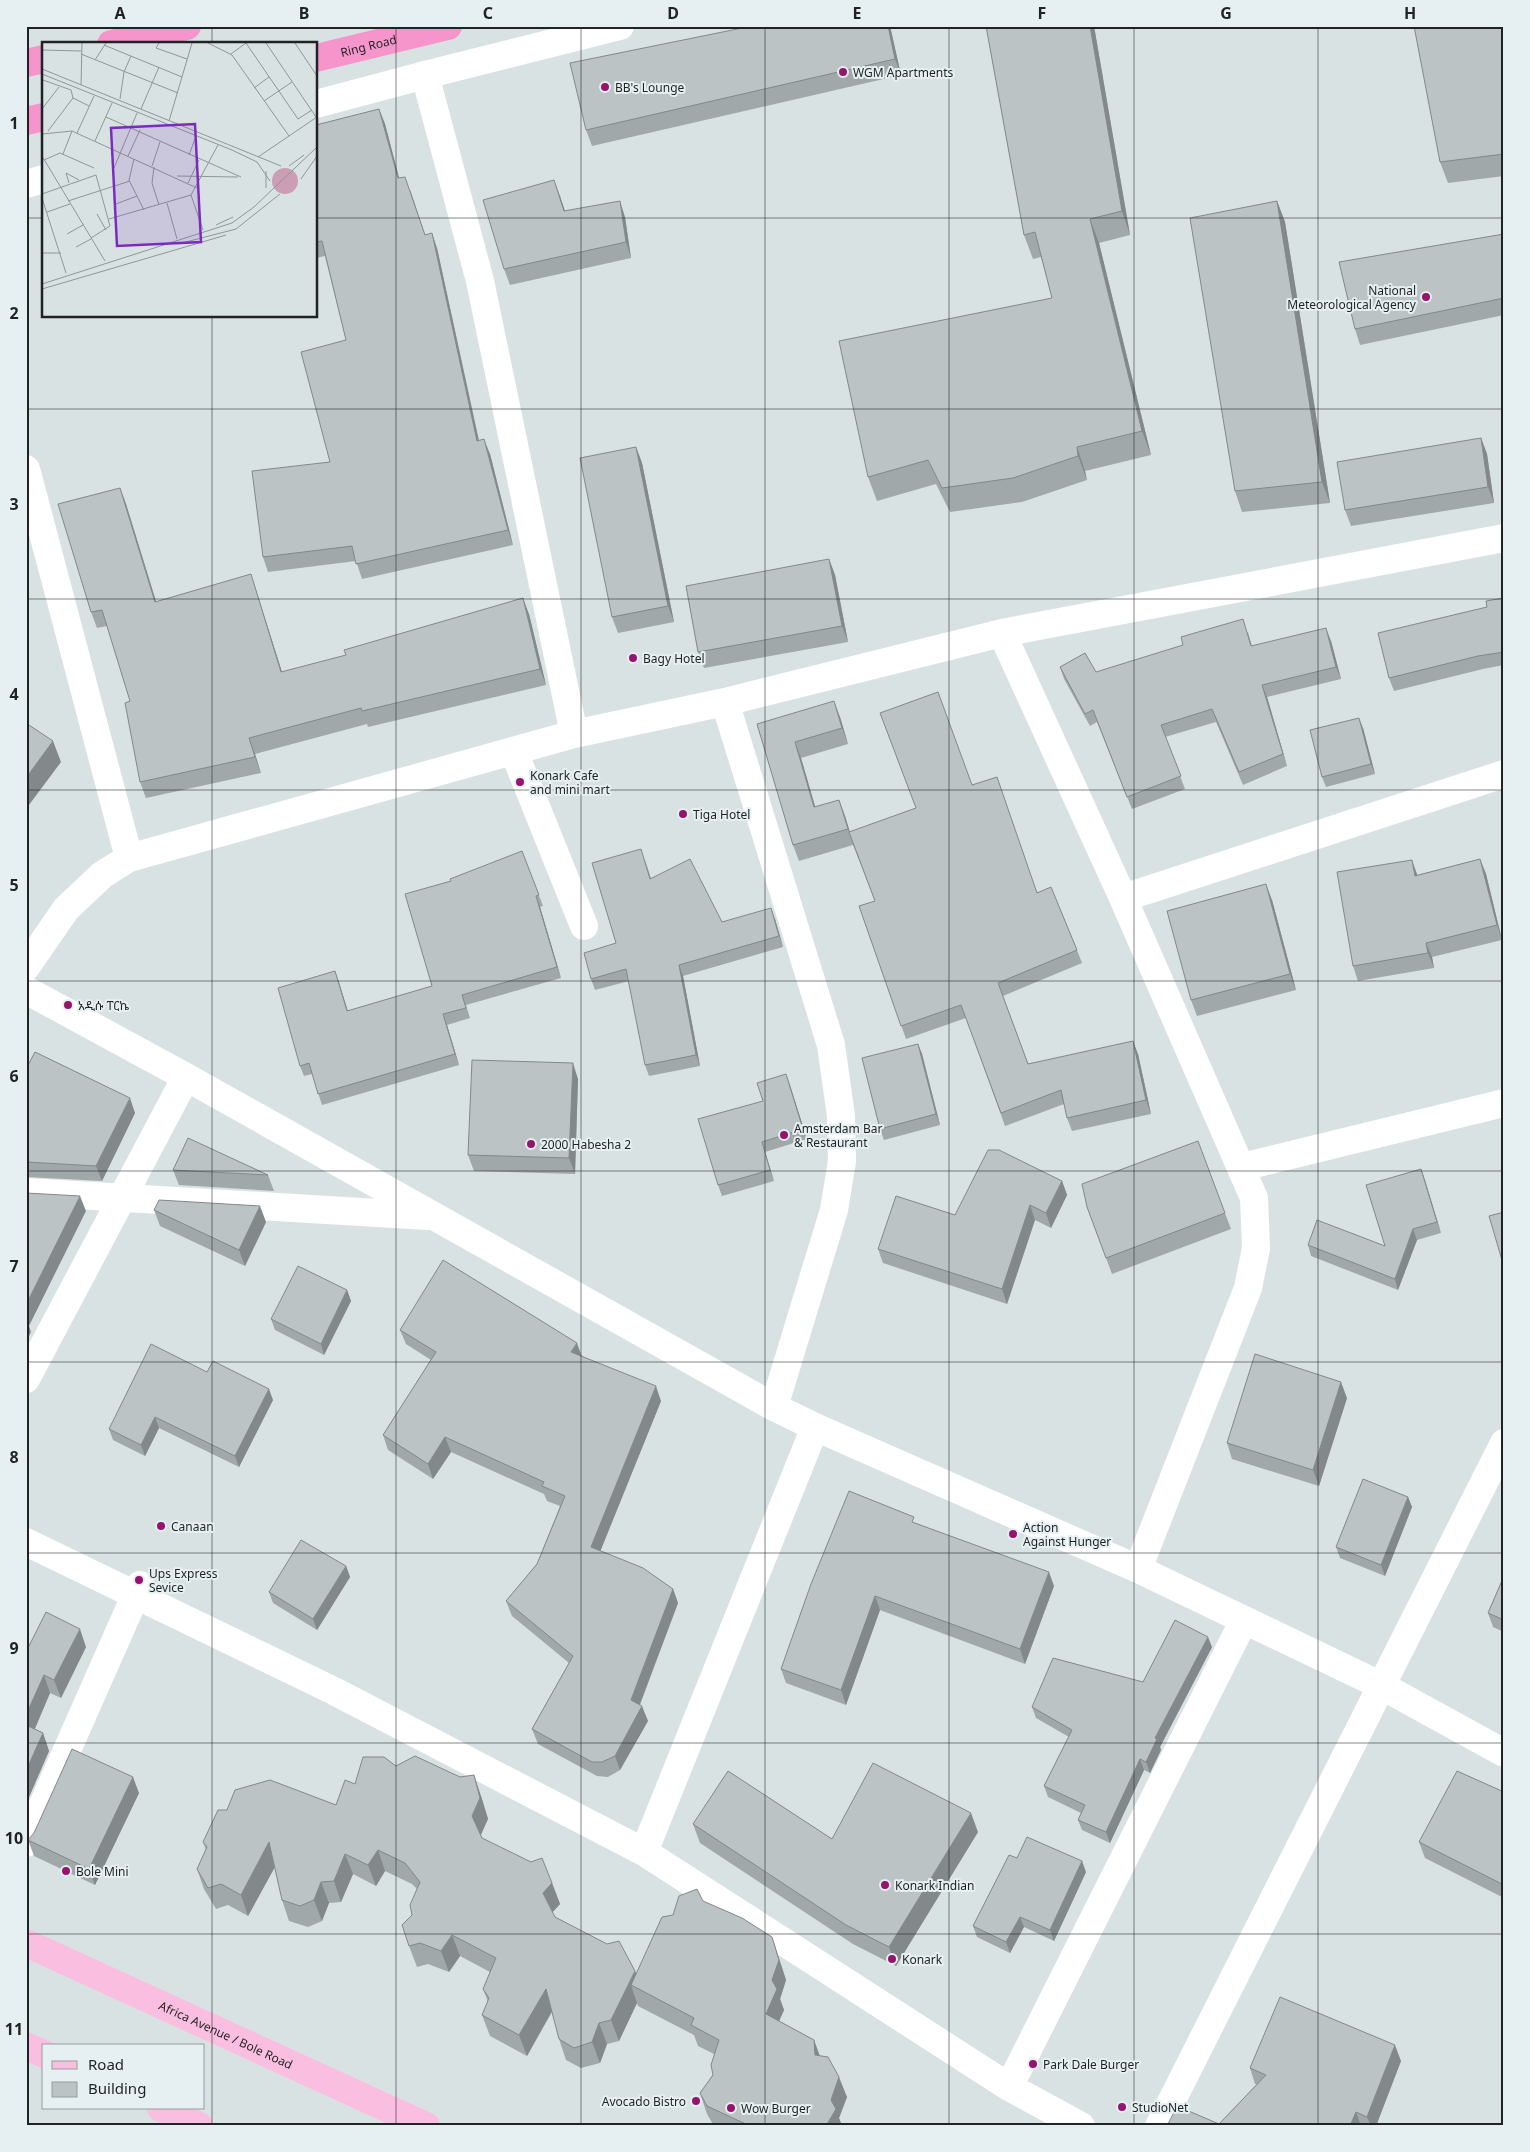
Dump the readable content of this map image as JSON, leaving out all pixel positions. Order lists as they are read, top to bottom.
{
  "streets": {
    "highway": ["Ring Road"],
    "main road": ["Africa Avenue / Bole Road"]
  },
  "places": [
    "WGM Apartments",
    "BB's Lounge",
    "National Meteorological Agency",
    "Bagy Hotel",
    "Konark Cafe and mini mart",
    "Tiga Hotel",
    "አዲሱ ፐርኬ",
    "Amsterdam Bar & Restaurant",
    "2000 Habesha 2",
    "Canaan",
    "Action Against Hunger",
    "Ups Express Sevice",
    "Bole Mini",
    "Konark Indian",
    "Konark",
    "Park Dale Burger",
    "Avocado Bistro",
    "StudioNet",
    "Wow Burger"
  ],
  "legend": ["Road", "Building"],
  "grid": {
    "columns": [
      "A",
      "B",
      "C",
      "D",
      "E",
      "F",
      "G",
      "H"
    ],
    "rows": [
      "1",
      "2",
      "3",
      "4",
      "5",
      "6",
      "7",
      "8",
      "9",
      "10",
      "11"
    ]
  }
}
